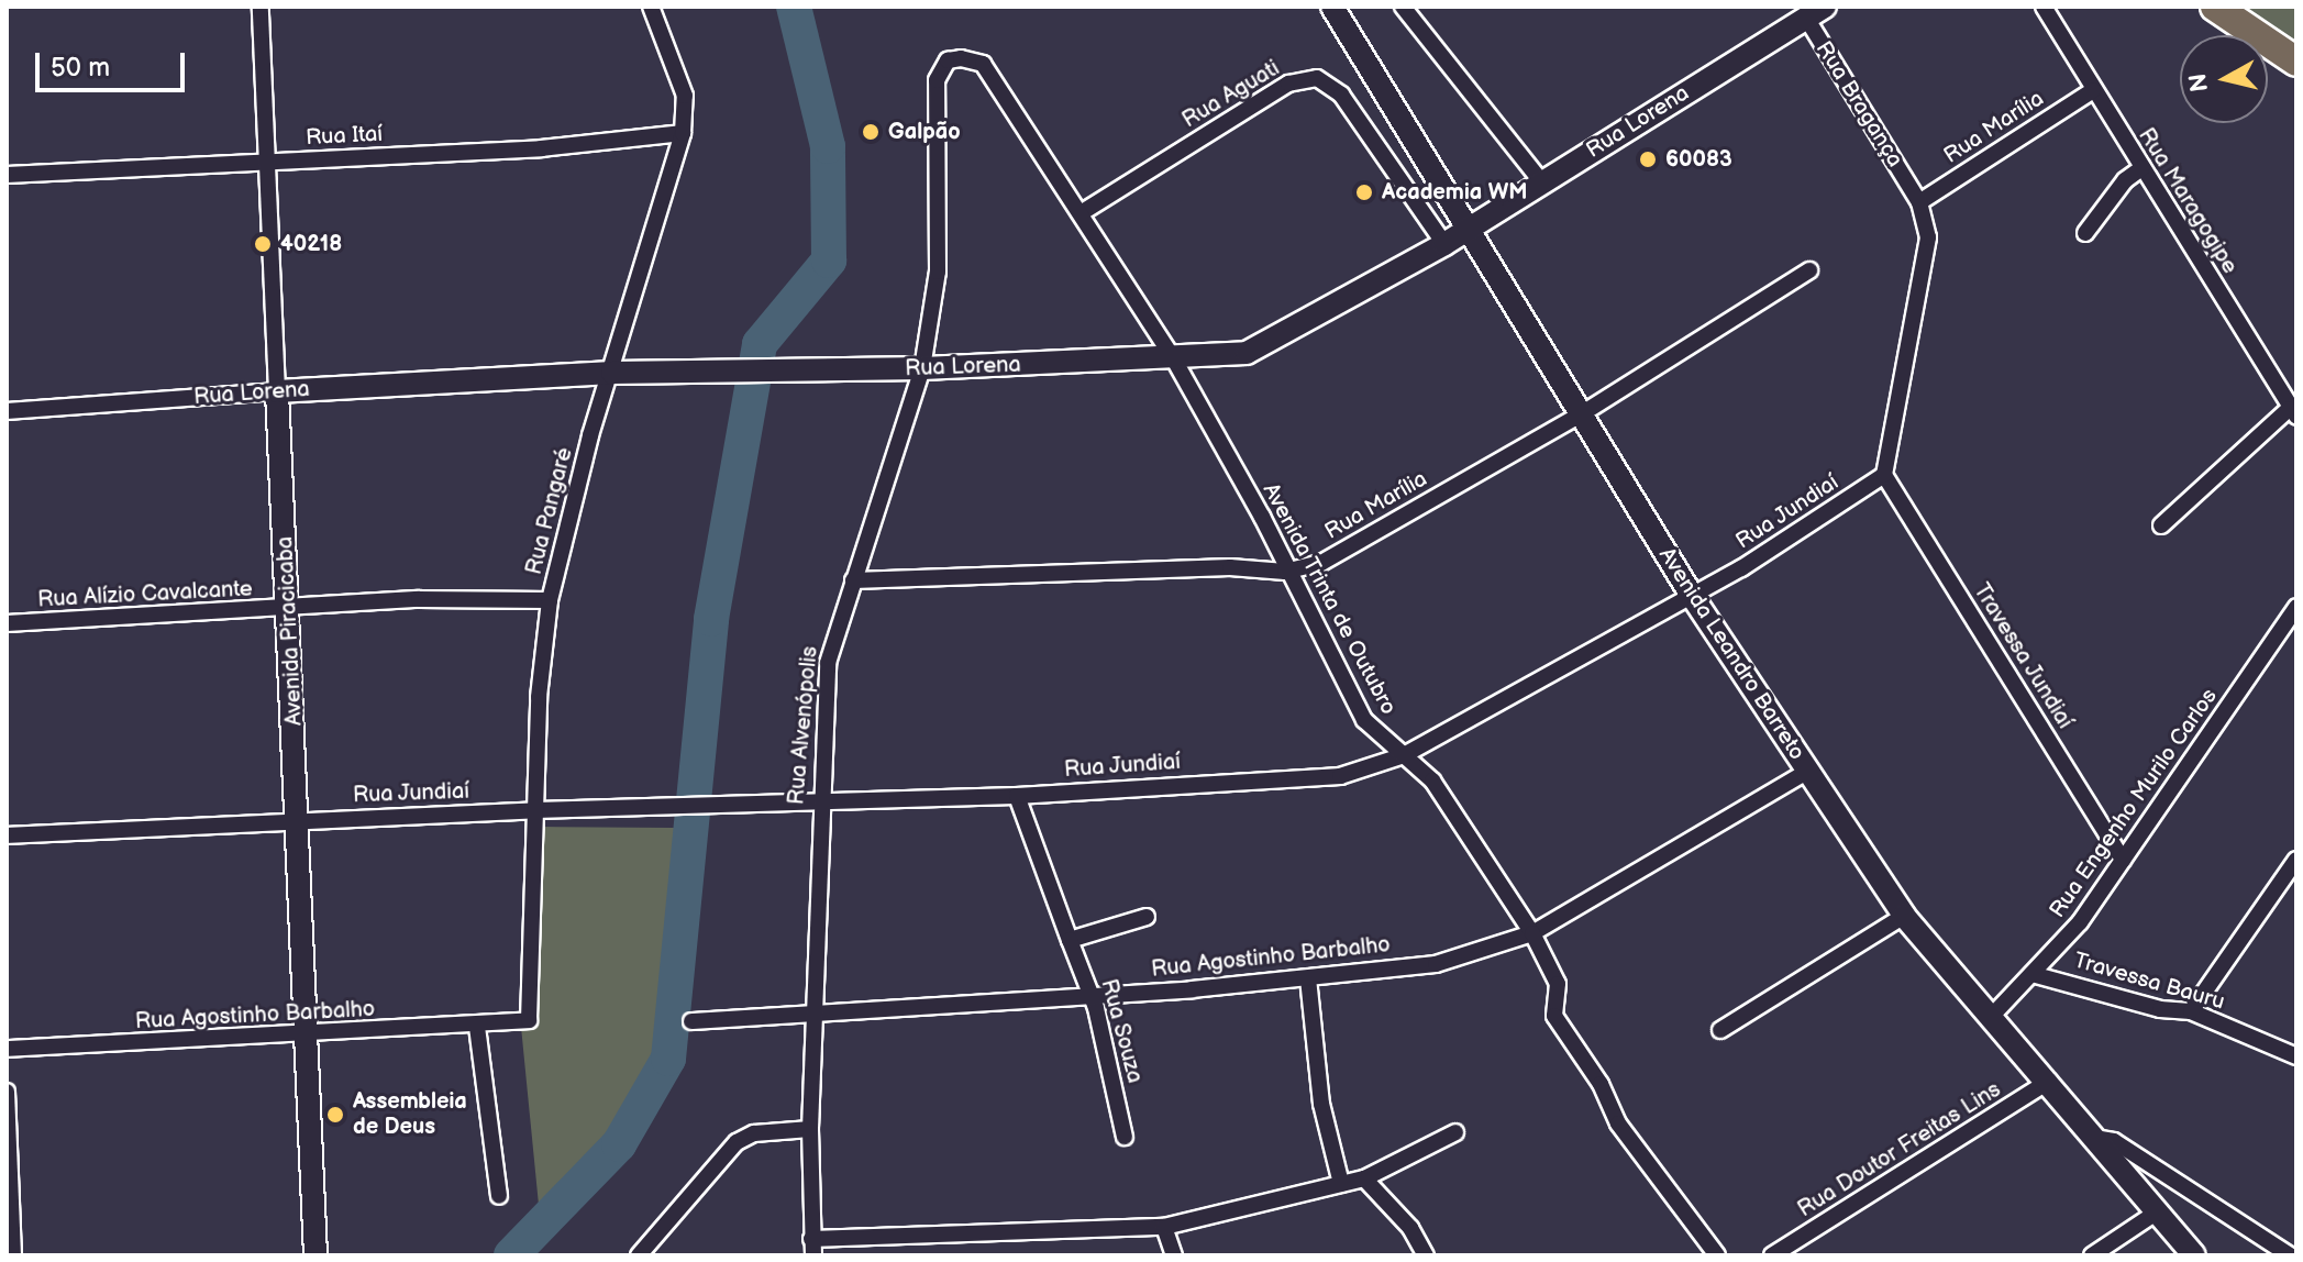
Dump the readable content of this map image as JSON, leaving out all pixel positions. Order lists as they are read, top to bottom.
{
  "streets": {
    "street": [
      "Rua Aguati",
      "Rua Bragança",
      "Rua Lorena",
      "Rua Marília",
      "Rua Itaí",
      "Rua Maragogipe",
      "Rua Pangaré",
      "Rua Jundiaí",
      "Rua Alízio Cavalcante",
      "Avenida Trinta de Outubro",
      "Avenida Piracicaba",
      "Avenida Leandro Barreto",
      "Travessa Jundiaí",
      "Rua Alvenópolis",
      "Rua Engenho Murilo Carlos",
      "Rua Agostinho Barbalho",
      "Travessa Bauru",
      "Rua Souza",
      "Rua Doutor Freitas Lins"
    ]
  },
  "crossings": [
    ["Rua Aguati", "Rua Lorena"],
    ["Rua Aguati", "Avenida Trinta de Outubro"],
    ["Rua Bragança", "Rua Lorena"],
    ["Rua Bragança", "Rua Marília"],
    ["Rua Lorena", "Rua Pangaré"],
    ["Rua Lorena", "Avenida Trinta de Outubro"],
    ["Rua Lorena", "Avenida Piracicaba"],
    ["Rua Lorena", "Avenida Leandro Barreto"],
    ["Rua Lorena", "Rua Alvenópolis"],
    ["Rua Marília", "Rua Maragogipe"],
    ["Rua Marília", "Avenida Trinta de Outubro"],
    ["Rua Marília", "Avenida Leandro Barreto"],
    ["Rua Marília", "Rua Alvenópolis"],
    ["Rua Itaí", "Rua Pangaré"],
    ["Rua Itaí", "Avenida Piracicaba"],
    ["Rua Pangaré", "Rua Jundiaí"],
    ["Rua Pangaré", "Rua Alízio Cavalcante"],
    ["Rua Pangaré", "Rua Agostinho Barbalho"],
    ["Rua Jundiaí", "Avenida Trinta de Outubro"],
    ["Rua Jundiaí", "Avenida Piracicaba"],
    ["Rua Jundiaí", "Avenida Leandro Barreto"],
    ["Rua Jundiaí", "Travessa Jundiaí"],
    ["Rua Jundiaí", "Rua Alvenópolis"],
    ["Rua Jundiaí", "Rua Souza"],
    ["Rua Alízio Cavalcante", "Avenida Piracicaba"],
    ["Avenida Trinta de Outubro", "Rua Alvenópolis"],
    ["Avenida Trinta de Outubro", "Rua Agostinho Barbalho"],
    ["Avenida Piracicaba", "Rua Agostinho Barbalho"],
    ["Avenida Leandro Barreto", "Rua Engenho Murilo Carlos"],
    ["Avenida Leandro Barreto", "Rua Agostinho Barbalho"],
    ["Avenida Leandro Barreto", "Rua Doutor Freitas Lins"],
    ["Travessa Jundiaí", "Rua Engenho Murilo Carlos"],
    ["Rua Alvenópolis", "Rua Agostinho Barbalho"],
    ["Rua Engenho Murilo Carlos", "Travessa Bauru"],
    ["Rua Agostinho Barbalho", "Rua Souza"]
  ],
  "places": [
    "Galpão",
    "60083",
    "Academia WM",
    "40218",
    "Assembleia de Deus"
  ],
  "scale_bar": "50 m",
  "north": "left"
}
